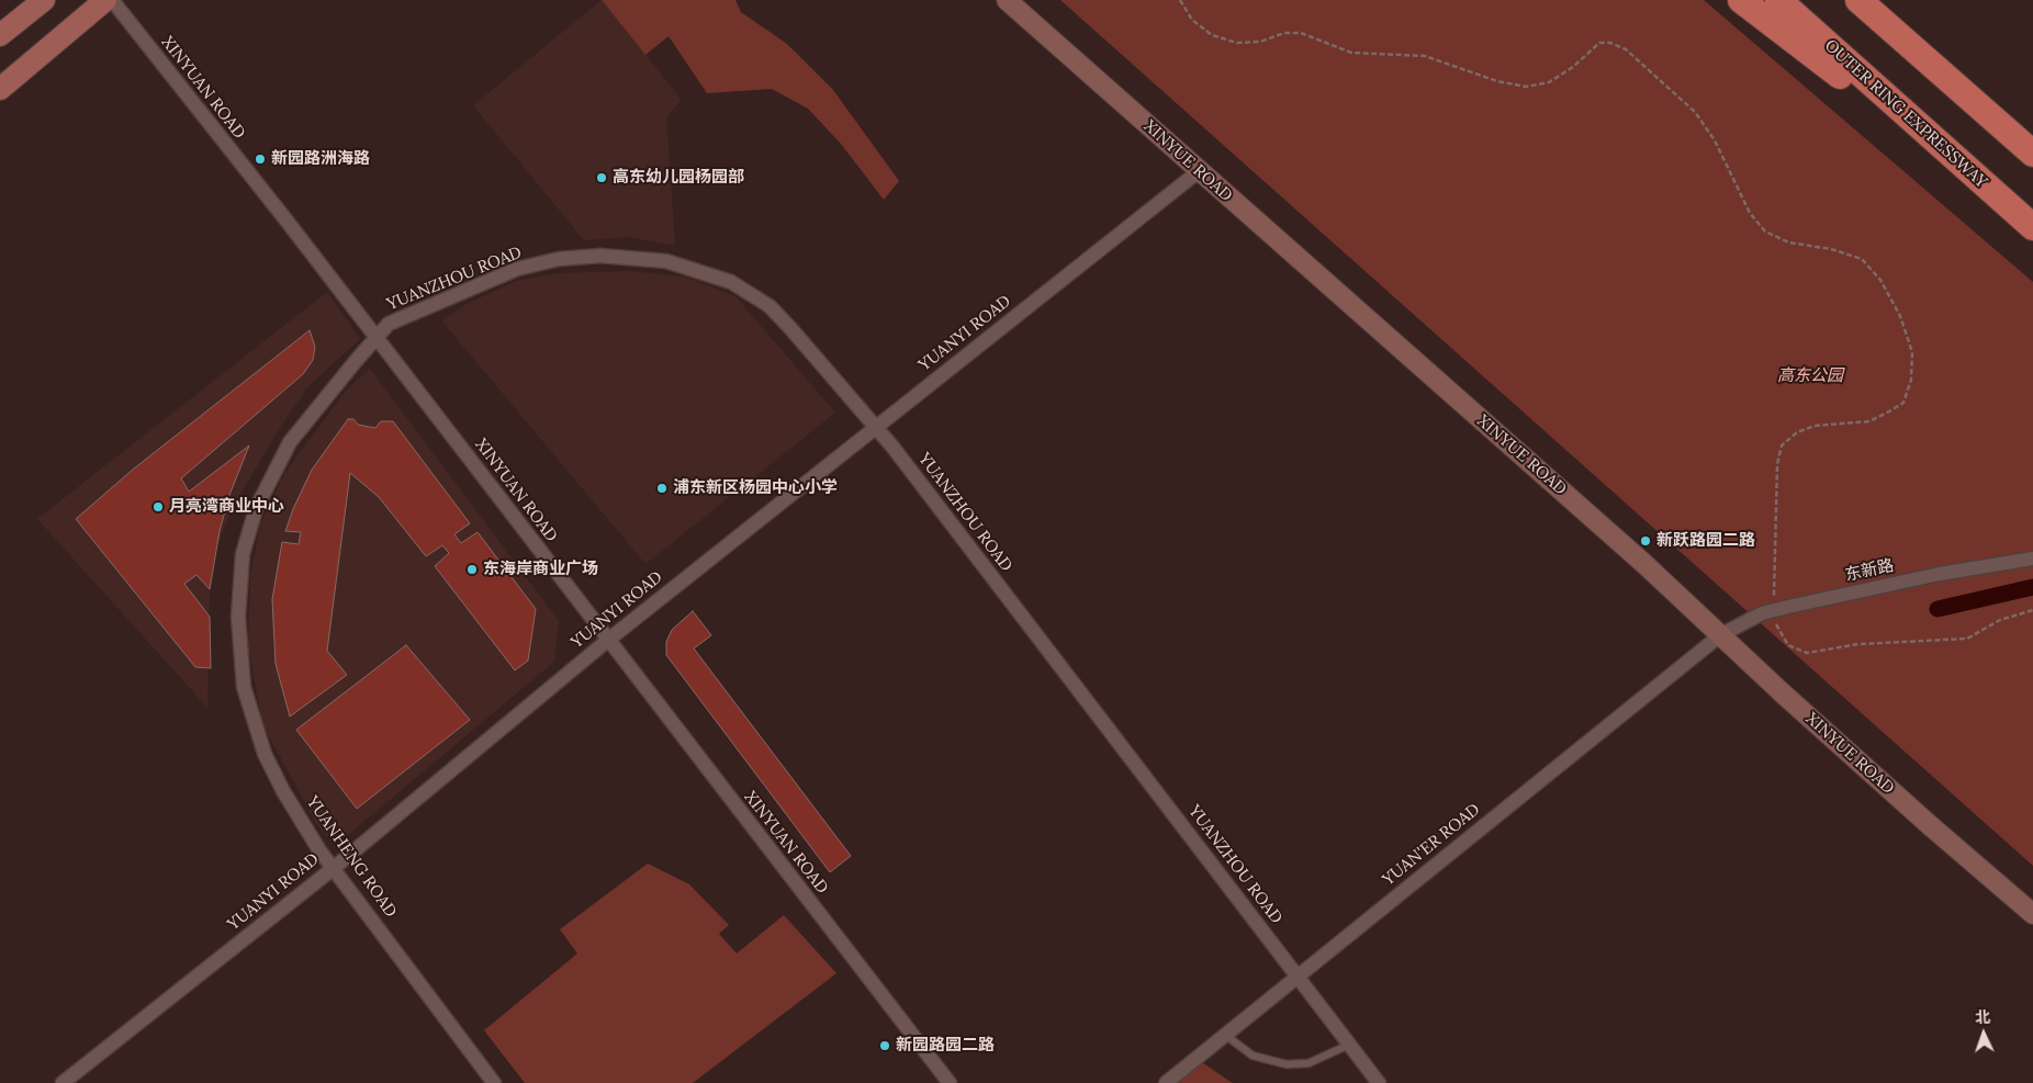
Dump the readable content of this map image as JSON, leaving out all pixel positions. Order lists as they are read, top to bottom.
{
  "streets": {
    "highway": ["OUTER RING EXPRESSWAY"],
    "street": [
      "XINYUAN ROAD",
      "XINYUE ROAD",
      "YUANZHOU ROAD",
      "YUANYI ROAD",
      "东新路",
      "YUAN'ER ROAD",
      "YUANHENG ROAD"
    ]
  },
  "crossings": [
    ["XINYUAN ROAD", "YUANZHOU ROAD"],
    ["XINYUAN ROAD", "YUANYI ROAD"],
    ["XINYUAN ROAD", "YUANHENG ROAD"],
    ["XINYUE ROAD", "YUANYI ROAD"],
    ["XINYUE ROAD", "东新路"],
    ["XINYUE ROAD", "YUAN'ER ROAD"],
    ["YUANZHOU ROAD", "YUANYI ROAD"],
    ["YUANZHOU ROAD", "YUAN'ER ROAD"],
    ["YUANZHOU ROAD", "YUANHENG ROAD"],
    ["YUANYI ROAD", "YUANHENG ROAD"],
    ["东新路", "YUAN'ER ROAD"]
  ],
  "parks": ["高东公园"],
  "places": [
    "新园路洲海路",
    "高东幼儿园杨园部",
    "浦东新区杨园中心小学",
    "月亮湾商业中心",
    "新跃路园二路",
    "东海岸商业广场",
    "新园路园二路"
  ],
  "north": "top"
}
